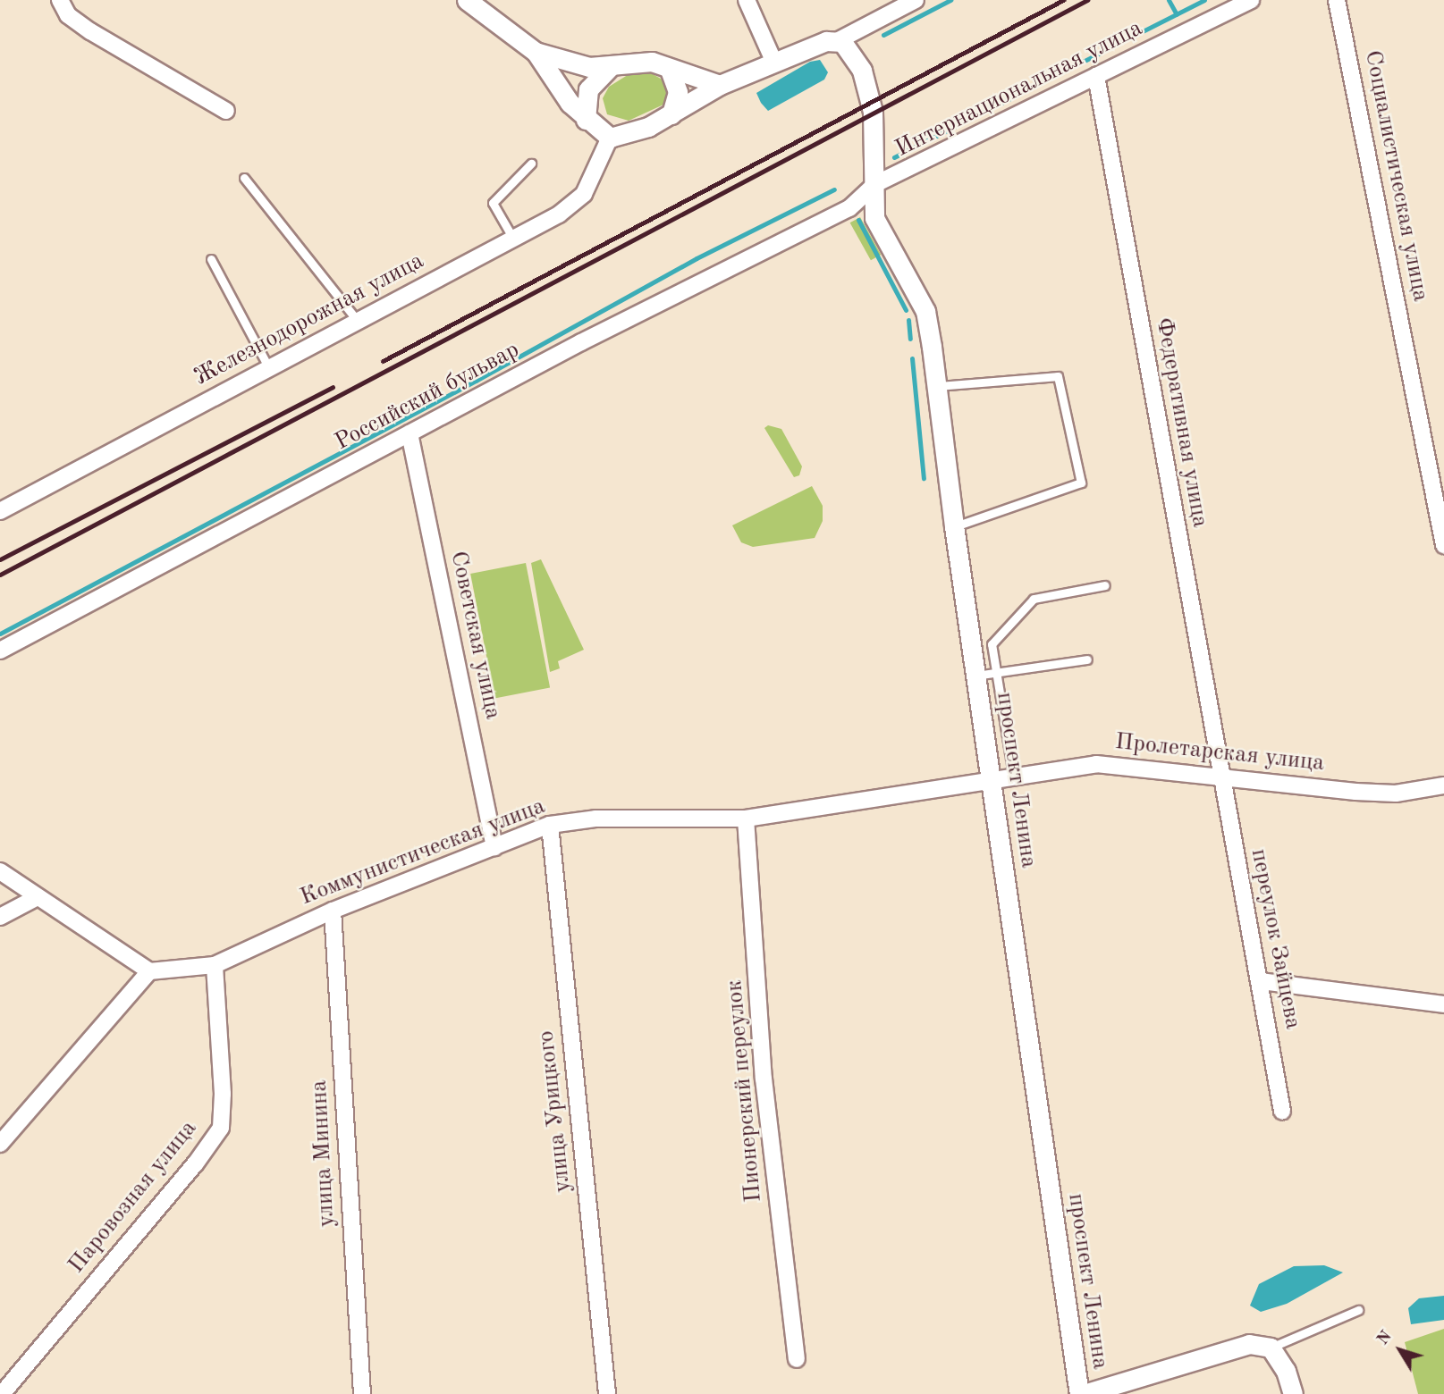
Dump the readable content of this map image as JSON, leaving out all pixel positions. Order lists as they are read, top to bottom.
{
  "streets": {
    "street": [
      "Интернациональная улица",
      "Социалистическая улица",
      "Железнодорожная улица",
      "Российский бульвар",
      "Федеративная улица",
      "Советская улица",
      "Пролетарская улица",
      "проспект Ленина",
      "Коммунистическая улица",
      "переулок Зайцева",
      "Пионерский переулок",
      "улица Урицкого",
      "улица Минина",
      "Паровозная улица"
    ]
  },
  "crossings": [
    ["Интернациональная улица", "Российский бульвар"],
    ["Интернациональная улица", "Федеративная улица"],
    ["Интернациональная улица", "проспект Ленина"],
    ["Российский бульвар", "Советская улица"],
    ["Российский бульвар", "проспект Ленина"],
    ["Федеративная улица", "Пролетарская улица"],
    ["Федеративная улица", "переулок Зайцева"],
    ["Советская улица", "Коммунистическая улица"],
    ["Пролетарская улица", "проспект Ленина"],
    ["Пролетарская улица", "Коммунистическая улица"],
    ["Пролетарская улица", "переулок Зайцева"],
    ["проспект Ленина", "Коммунистическая улица"],
    ["Коммунистическая улица", "Пионерский переулок"],
    ["Коммунистическая улица", "улица Урицкого"],
    ["Коммунистическая улица", "улица Минина"],
    ["Коммунистическая улица", "Паровозная улица"]
  ],
  "north": "top left"
}
